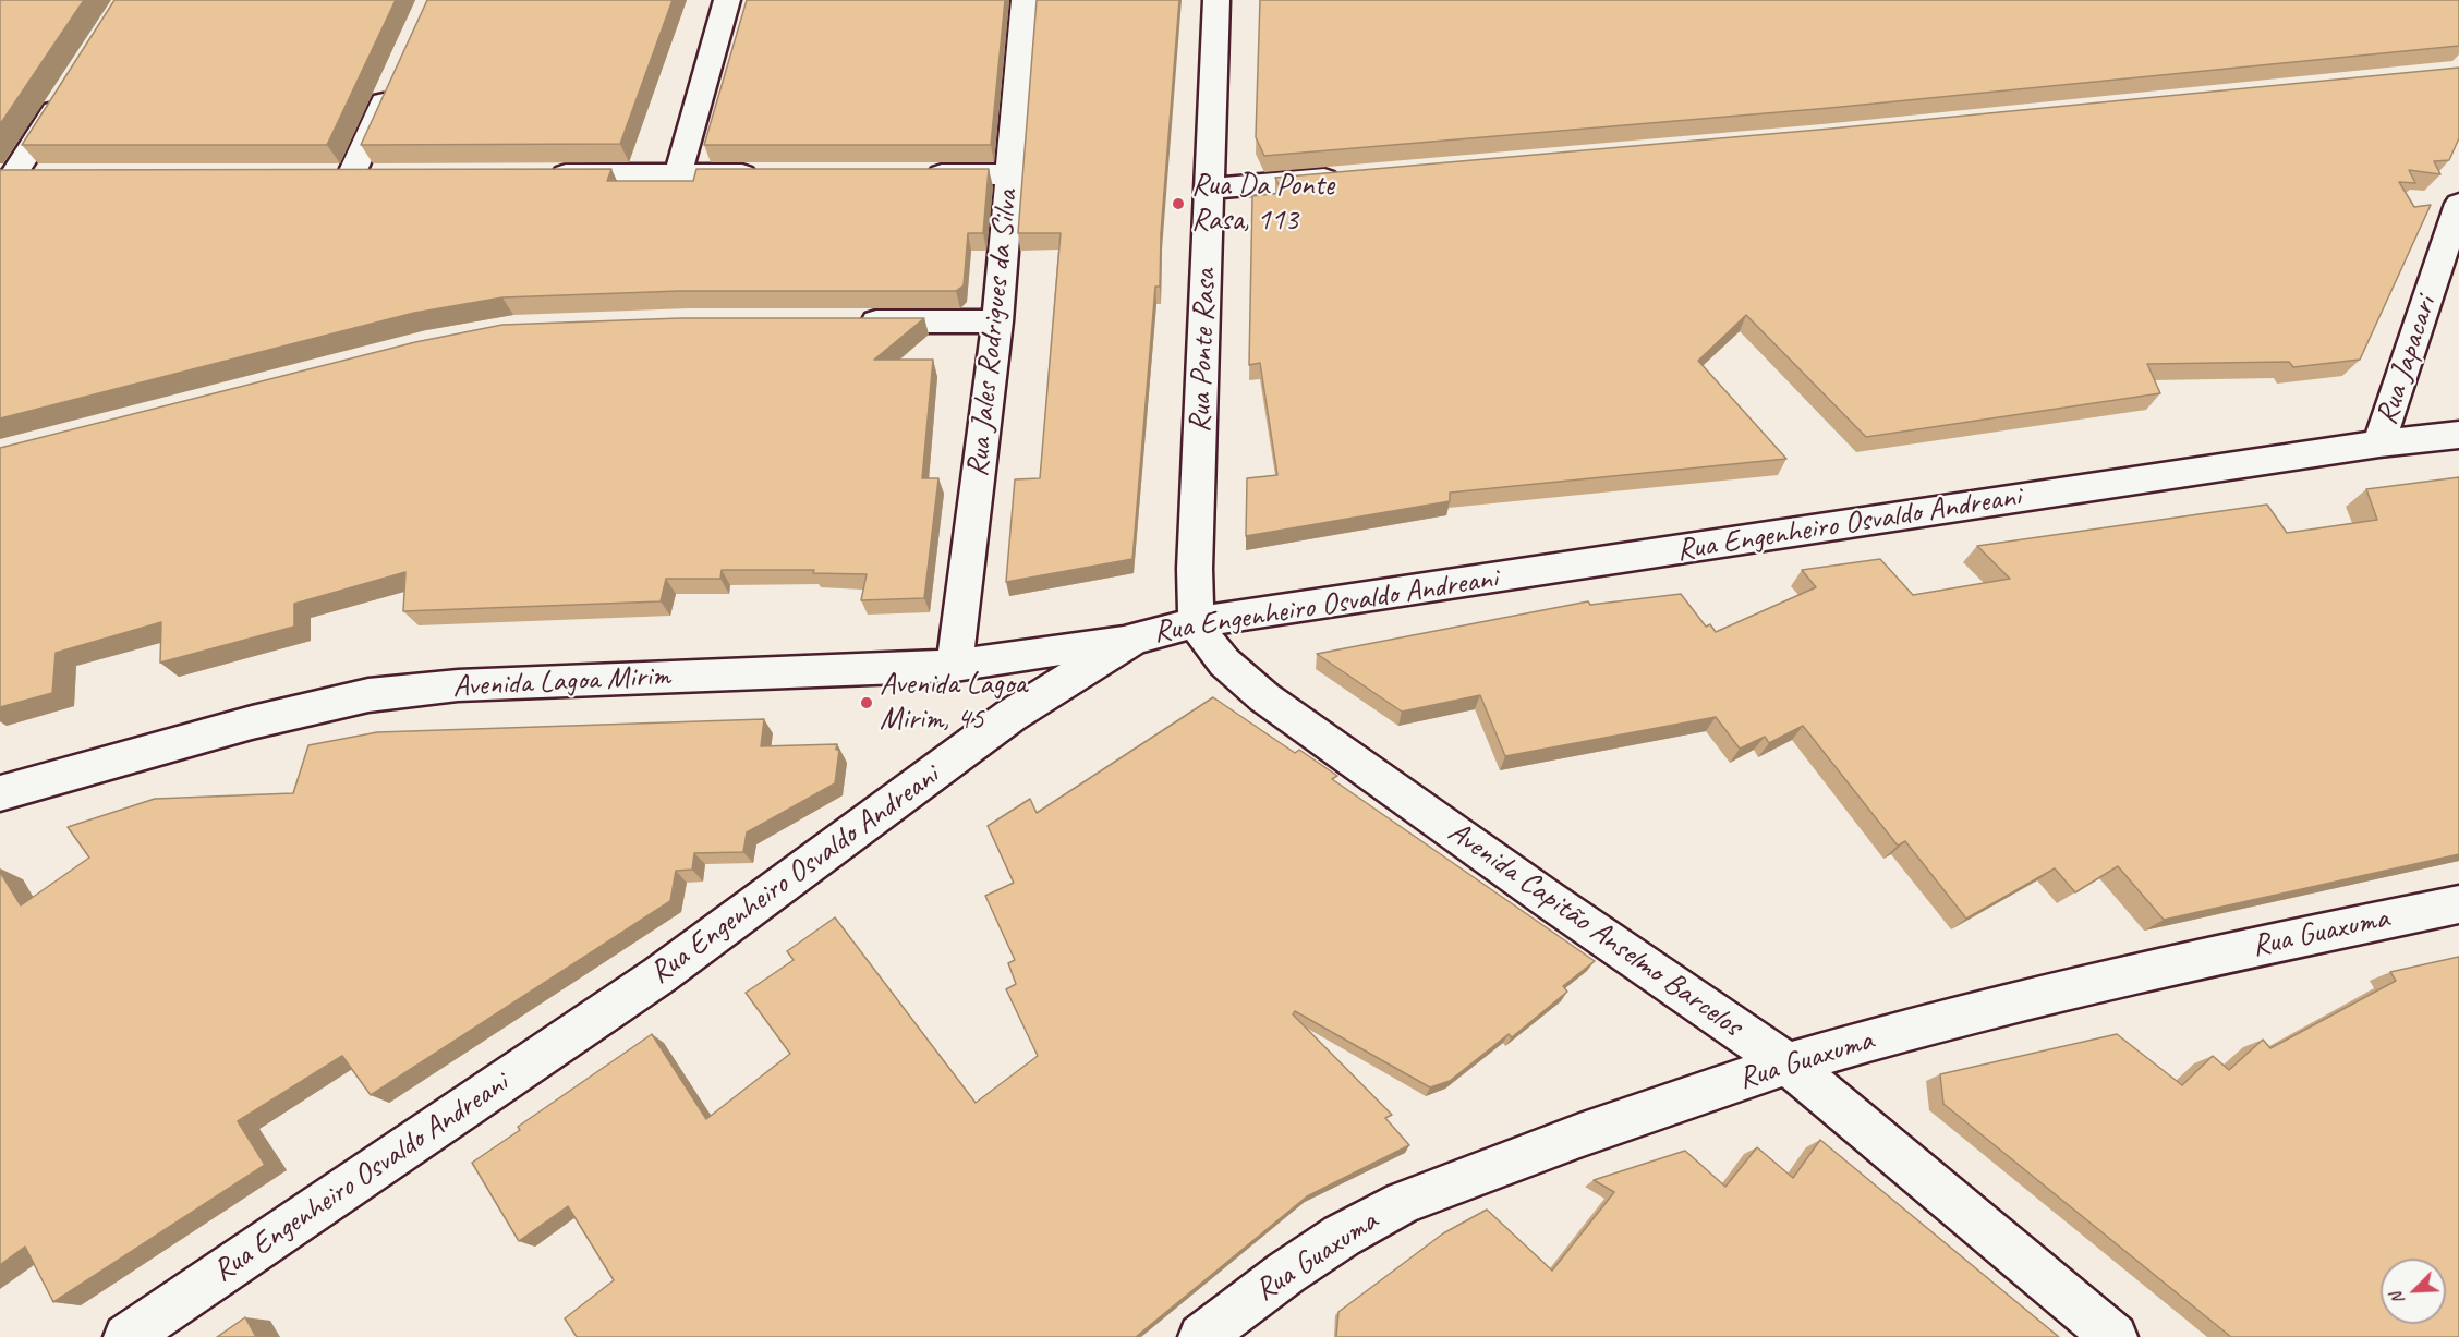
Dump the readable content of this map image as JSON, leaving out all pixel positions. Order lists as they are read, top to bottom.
{
  "streets": {
    "street": [
      "Rua Jales Rodrigues da Silva",
      "Rua Ponte Rasa",
      "Rua Japacari",
      "Rua Engenheiro Osvaldo Andreani",
      "Avenida Lagoa Mirim",
      "Avenida Capitão Anselmo Barcelos",
      "Rua Guaxuma"
    ]
  },
  "crossings": [
    ["Rua Jales Rodrigues da Silva", "Avenida Lagoa Mirim"],
    ["Rua Ponte Rasa", "Rua Engenheiro Osvaldo Andreani"],
    ["Rua Ponte Rasa", "Avenida Capitão Anselmo Barcelos"],
    ["Rua Japacari", "Rua Engenheiro Osvaldo Andreani"],
    ["Rua Engenheiro Osvaldo Andreani", "Avenida Lagoa Mirim"],
    ["Rua Engenheiro Osvaldo Andreani", "Avenida Capitão Anselmo Barcelos"],
    ["Avenida Capitão Anselmo Barcelos", "Rua Guaxuma"]
  ],
  "places": ["Rua Da Ponte Rasa, 113", "Avenida Lagoa Mirim, 45"],
  "north": "bottom left"
}
